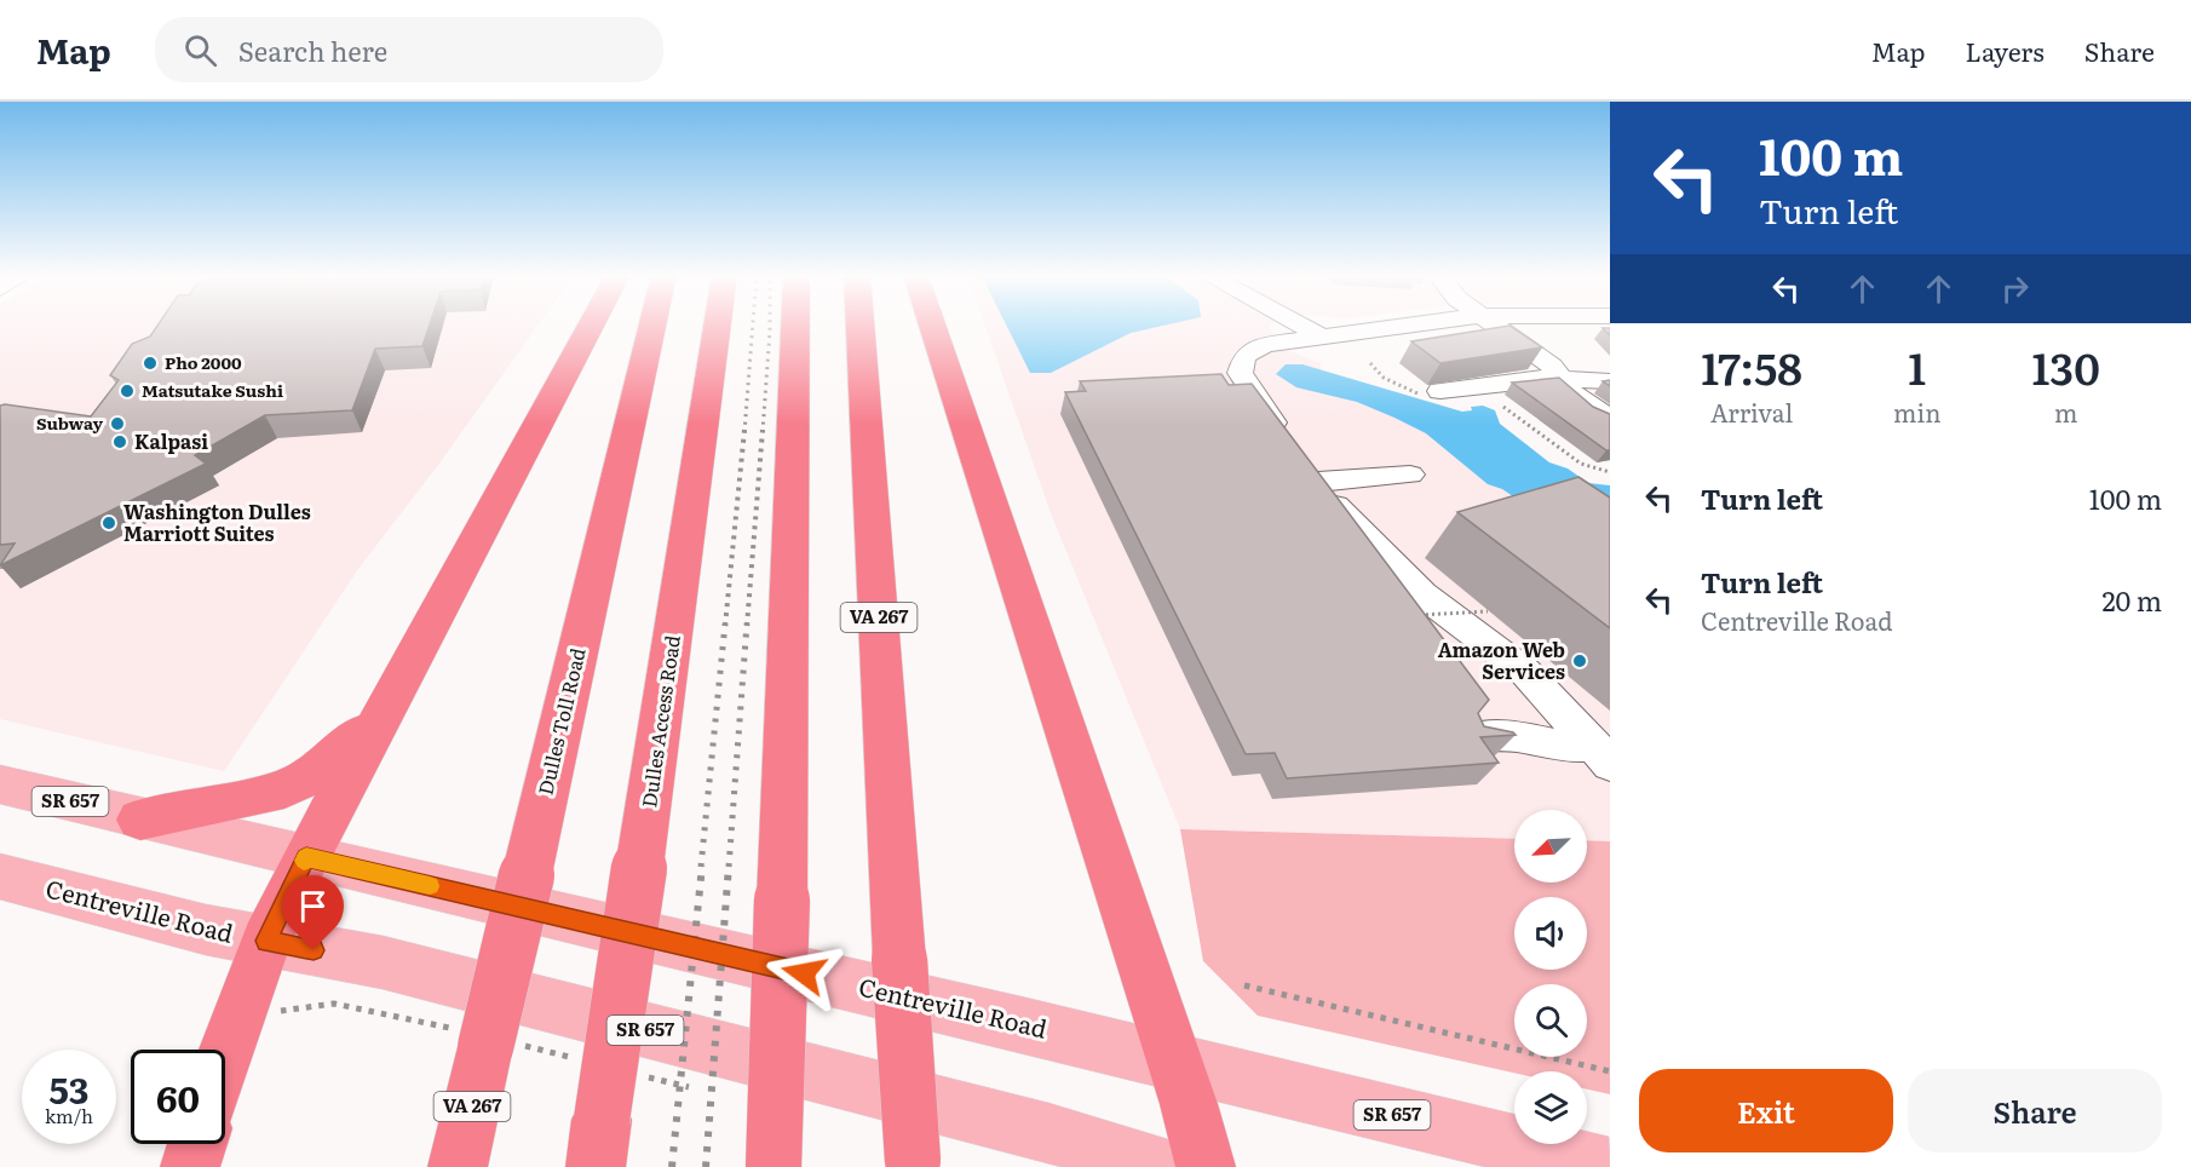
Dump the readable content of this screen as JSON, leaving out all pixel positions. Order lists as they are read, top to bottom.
{
  "streets": {
    "highway": ["VA 267", "Dulles Toll Road", "Dulles Access Road"],
    "main road": ["SR 657", "Centreville Road"]
  },
  "places": [
    "Pho 2000",
    "Matsutake Sushi",
    "Subway",
    "Kalpasi",
    "Washington Dulles Marriott Suites",
    "Amazon Web Services"
  ],
  "north": "bottom left",
  "page": {
    "header": "Map",
    "search": "Search here",
    "nav": ["Map", "Layers", "Share"],
    "turn": ["100 m", "Turn left"],
    "eta": [
      "17:58",
      "Arrival",
      "1",
      "min",
      "130",
      "m"
    ],
    "list": [
      {
        "name": "Turn left",
        "value": "100 m"
      },
      {
        "name": "Turn left",
        "note": "Centreville Road",
        "value": "20 m"
      }
    ],
    "speed": "53 km/h",
    "limit": "60",
    "buttons": ["Exit", "Share"]
  }
}
